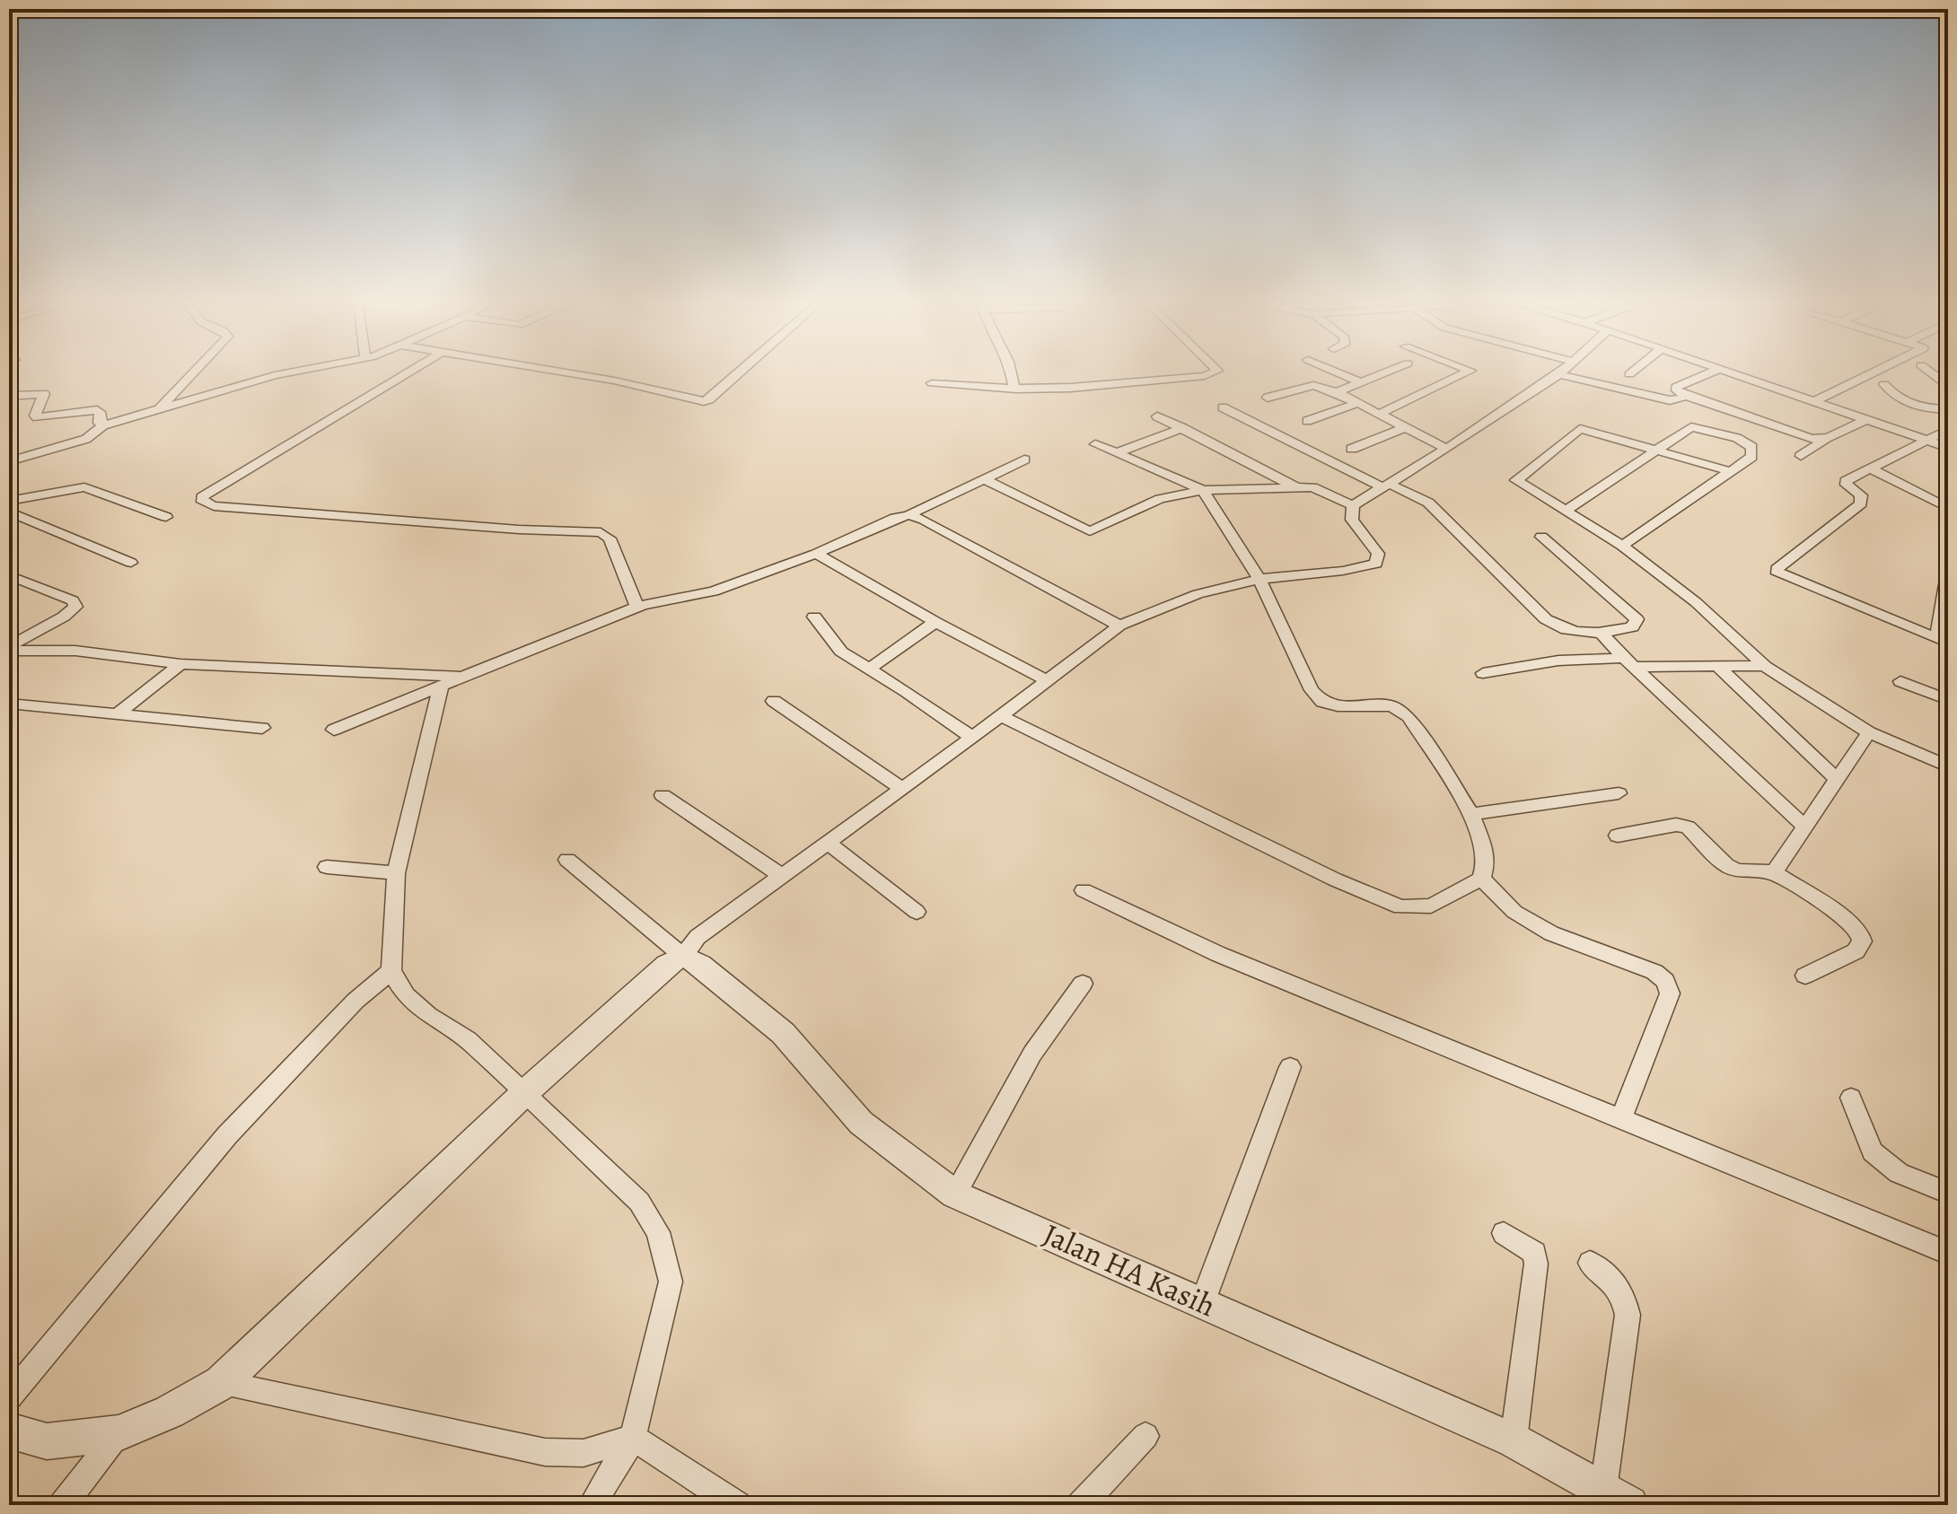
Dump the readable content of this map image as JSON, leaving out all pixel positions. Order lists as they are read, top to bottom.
{
  "streets": {
    "street": ["Jalan HA Kasih"]
  }
}
